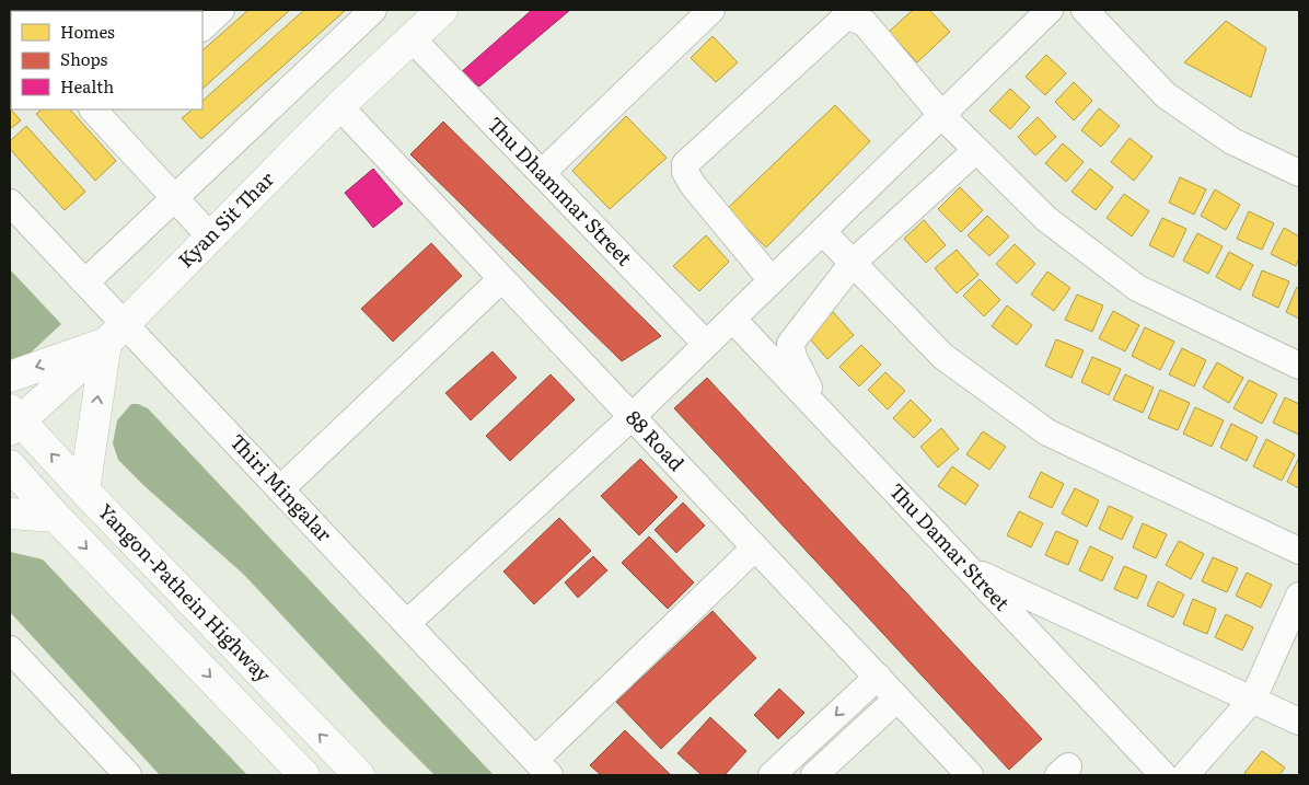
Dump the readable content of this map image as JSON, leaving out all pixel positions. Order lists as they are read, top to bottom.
{
  "streets": {
    "main road": ["Kyan Sit Thar", "Yangon-Pathein Highway"],
    "street": [
      "Thu Dhammar Street",
      "88 Road",
      "Thiri Mingalar",
      "Thu Damar Street"
    ]
  },
  "crossings": [
    ["Thu Dhammar Street", "Kyan Sit Thar"],
    ["Kyan Sit Thar", "88 Road"],
    ["Kyan Sit Thar", "Thiri Mingalar"],
    ["Kyan Sit Thar", "Yangon-Pathein Highway"]
  ],
  "legend": ["Homes", "Shops", "Health"]
}
